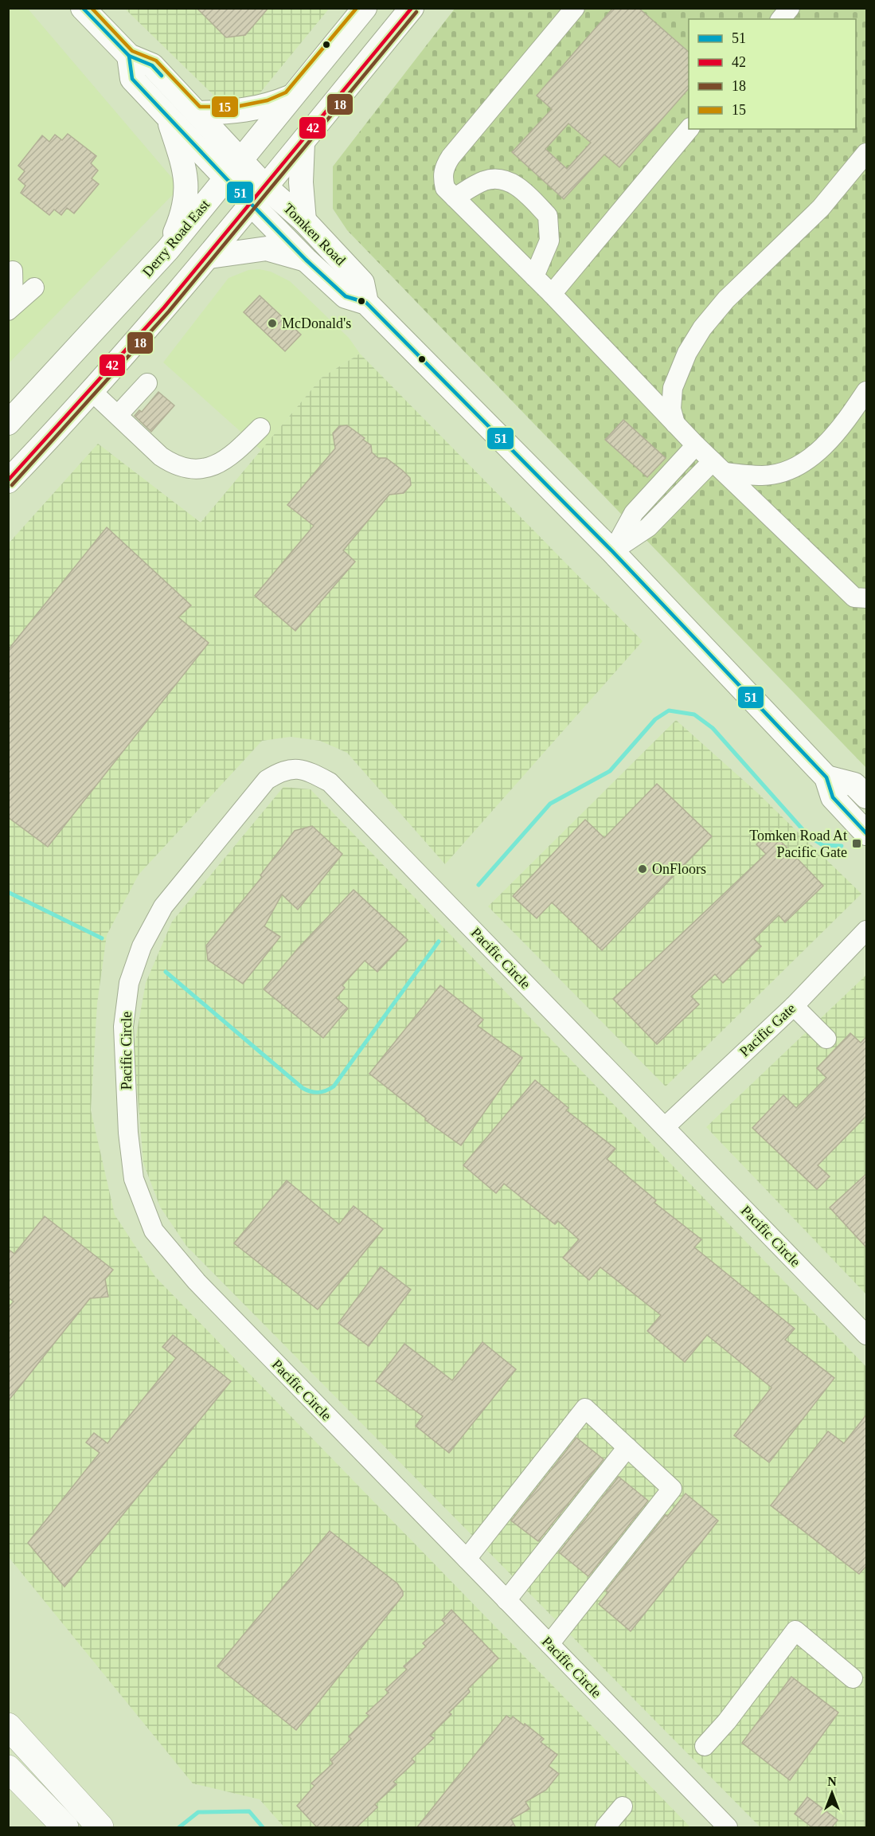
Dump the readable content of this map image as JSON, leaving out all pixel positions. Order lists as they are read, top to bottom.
{
  "streets": {
    "main road": ["Tomken Road", "Derry Road East"],
    "street": ["Pacific Circle", "Pacific Gate"]
  },
  "crossings": [
    ["Tomken Road", "Derry Road East"],
    ["Pacific Circle", "Pacific Gate"]
  ],
  "places": {
    "other": ["McDonald's", "OnFloors"],
    "transit": ["Tomken Road At Pacific Gate"]
  },
  "lines": [
    "transit line 51",
    "transit line 42",
    "transit line 15",
    "transit line 18"
  ],
  "legend": [
    "51",
    "42",
    "18",
    "15"
  ],
  "north": "top"
}
